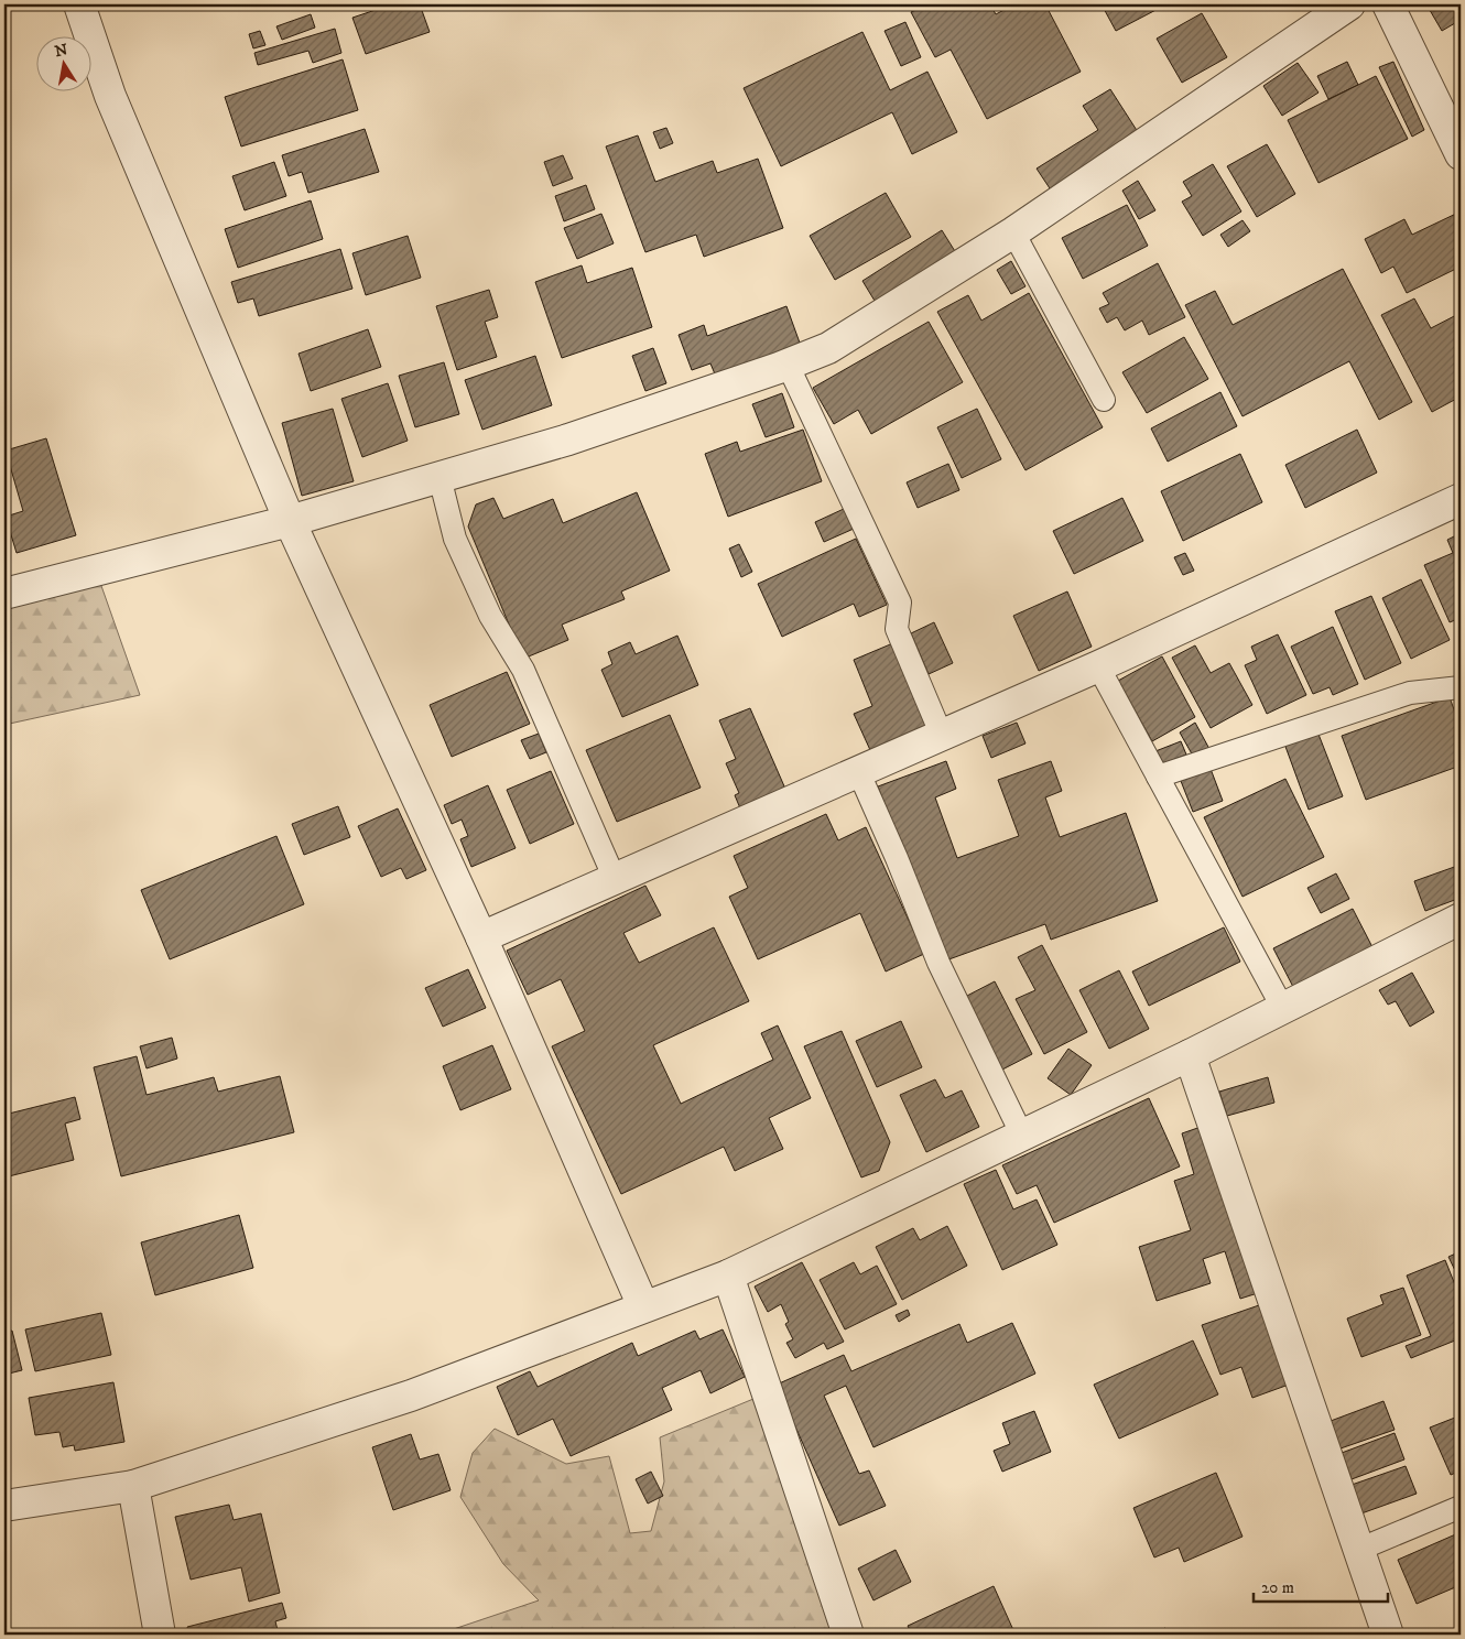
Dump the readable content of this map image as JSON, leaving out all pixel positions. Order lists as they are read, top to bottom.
{
  "scale_bar": "20 m",
  "north": "top"
}
